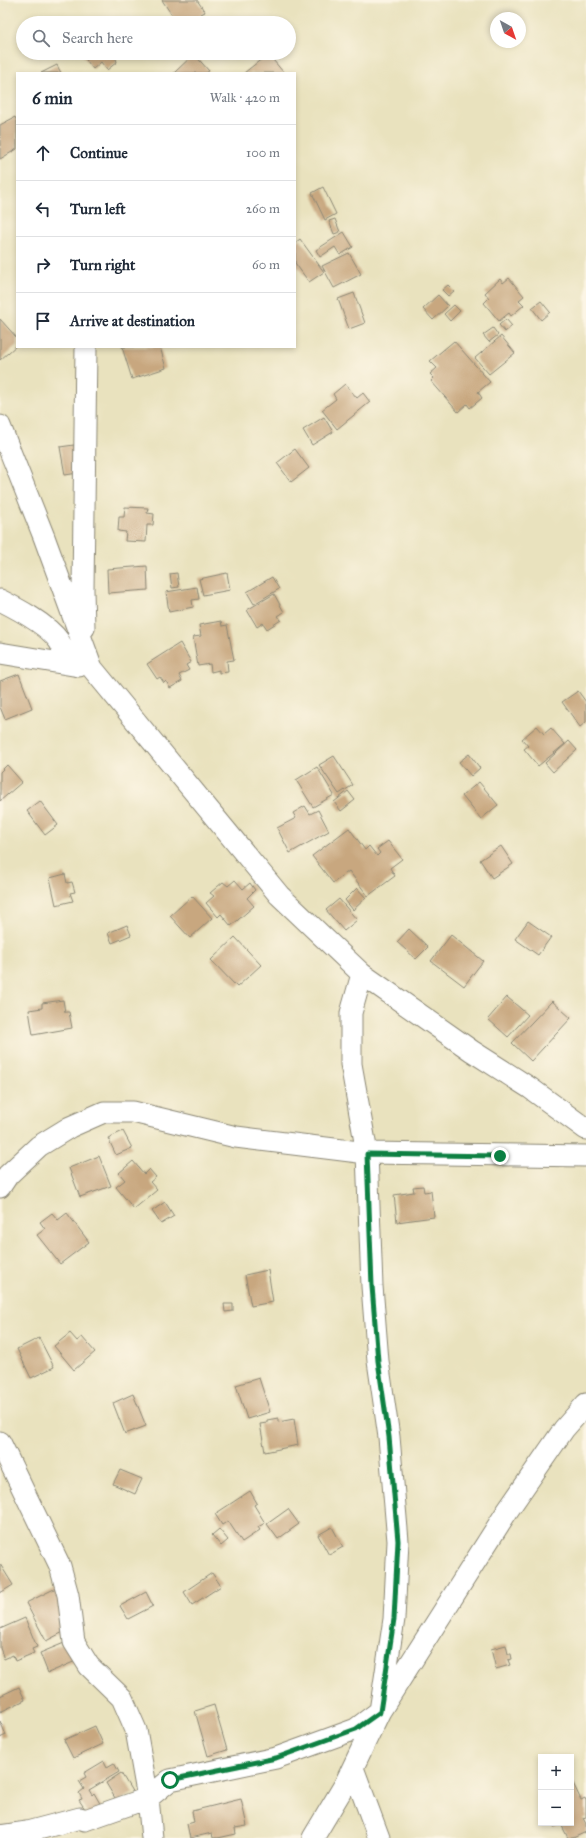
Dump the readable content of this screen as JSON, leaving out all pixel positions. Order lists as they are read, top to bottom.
{
  "north": "bottom right",
  "page": {
    "search": "Search here",
    "heading": ["6 min", "Walk · 420 m"],
    "list": [
      ["Continue", "100 m"],
      ["Turn left", "260 m"],
      ["Turn right", "60 m"],
      "Arrive at destination"
    ],
    "map_buttons": ["+", "−"]
  }
}
